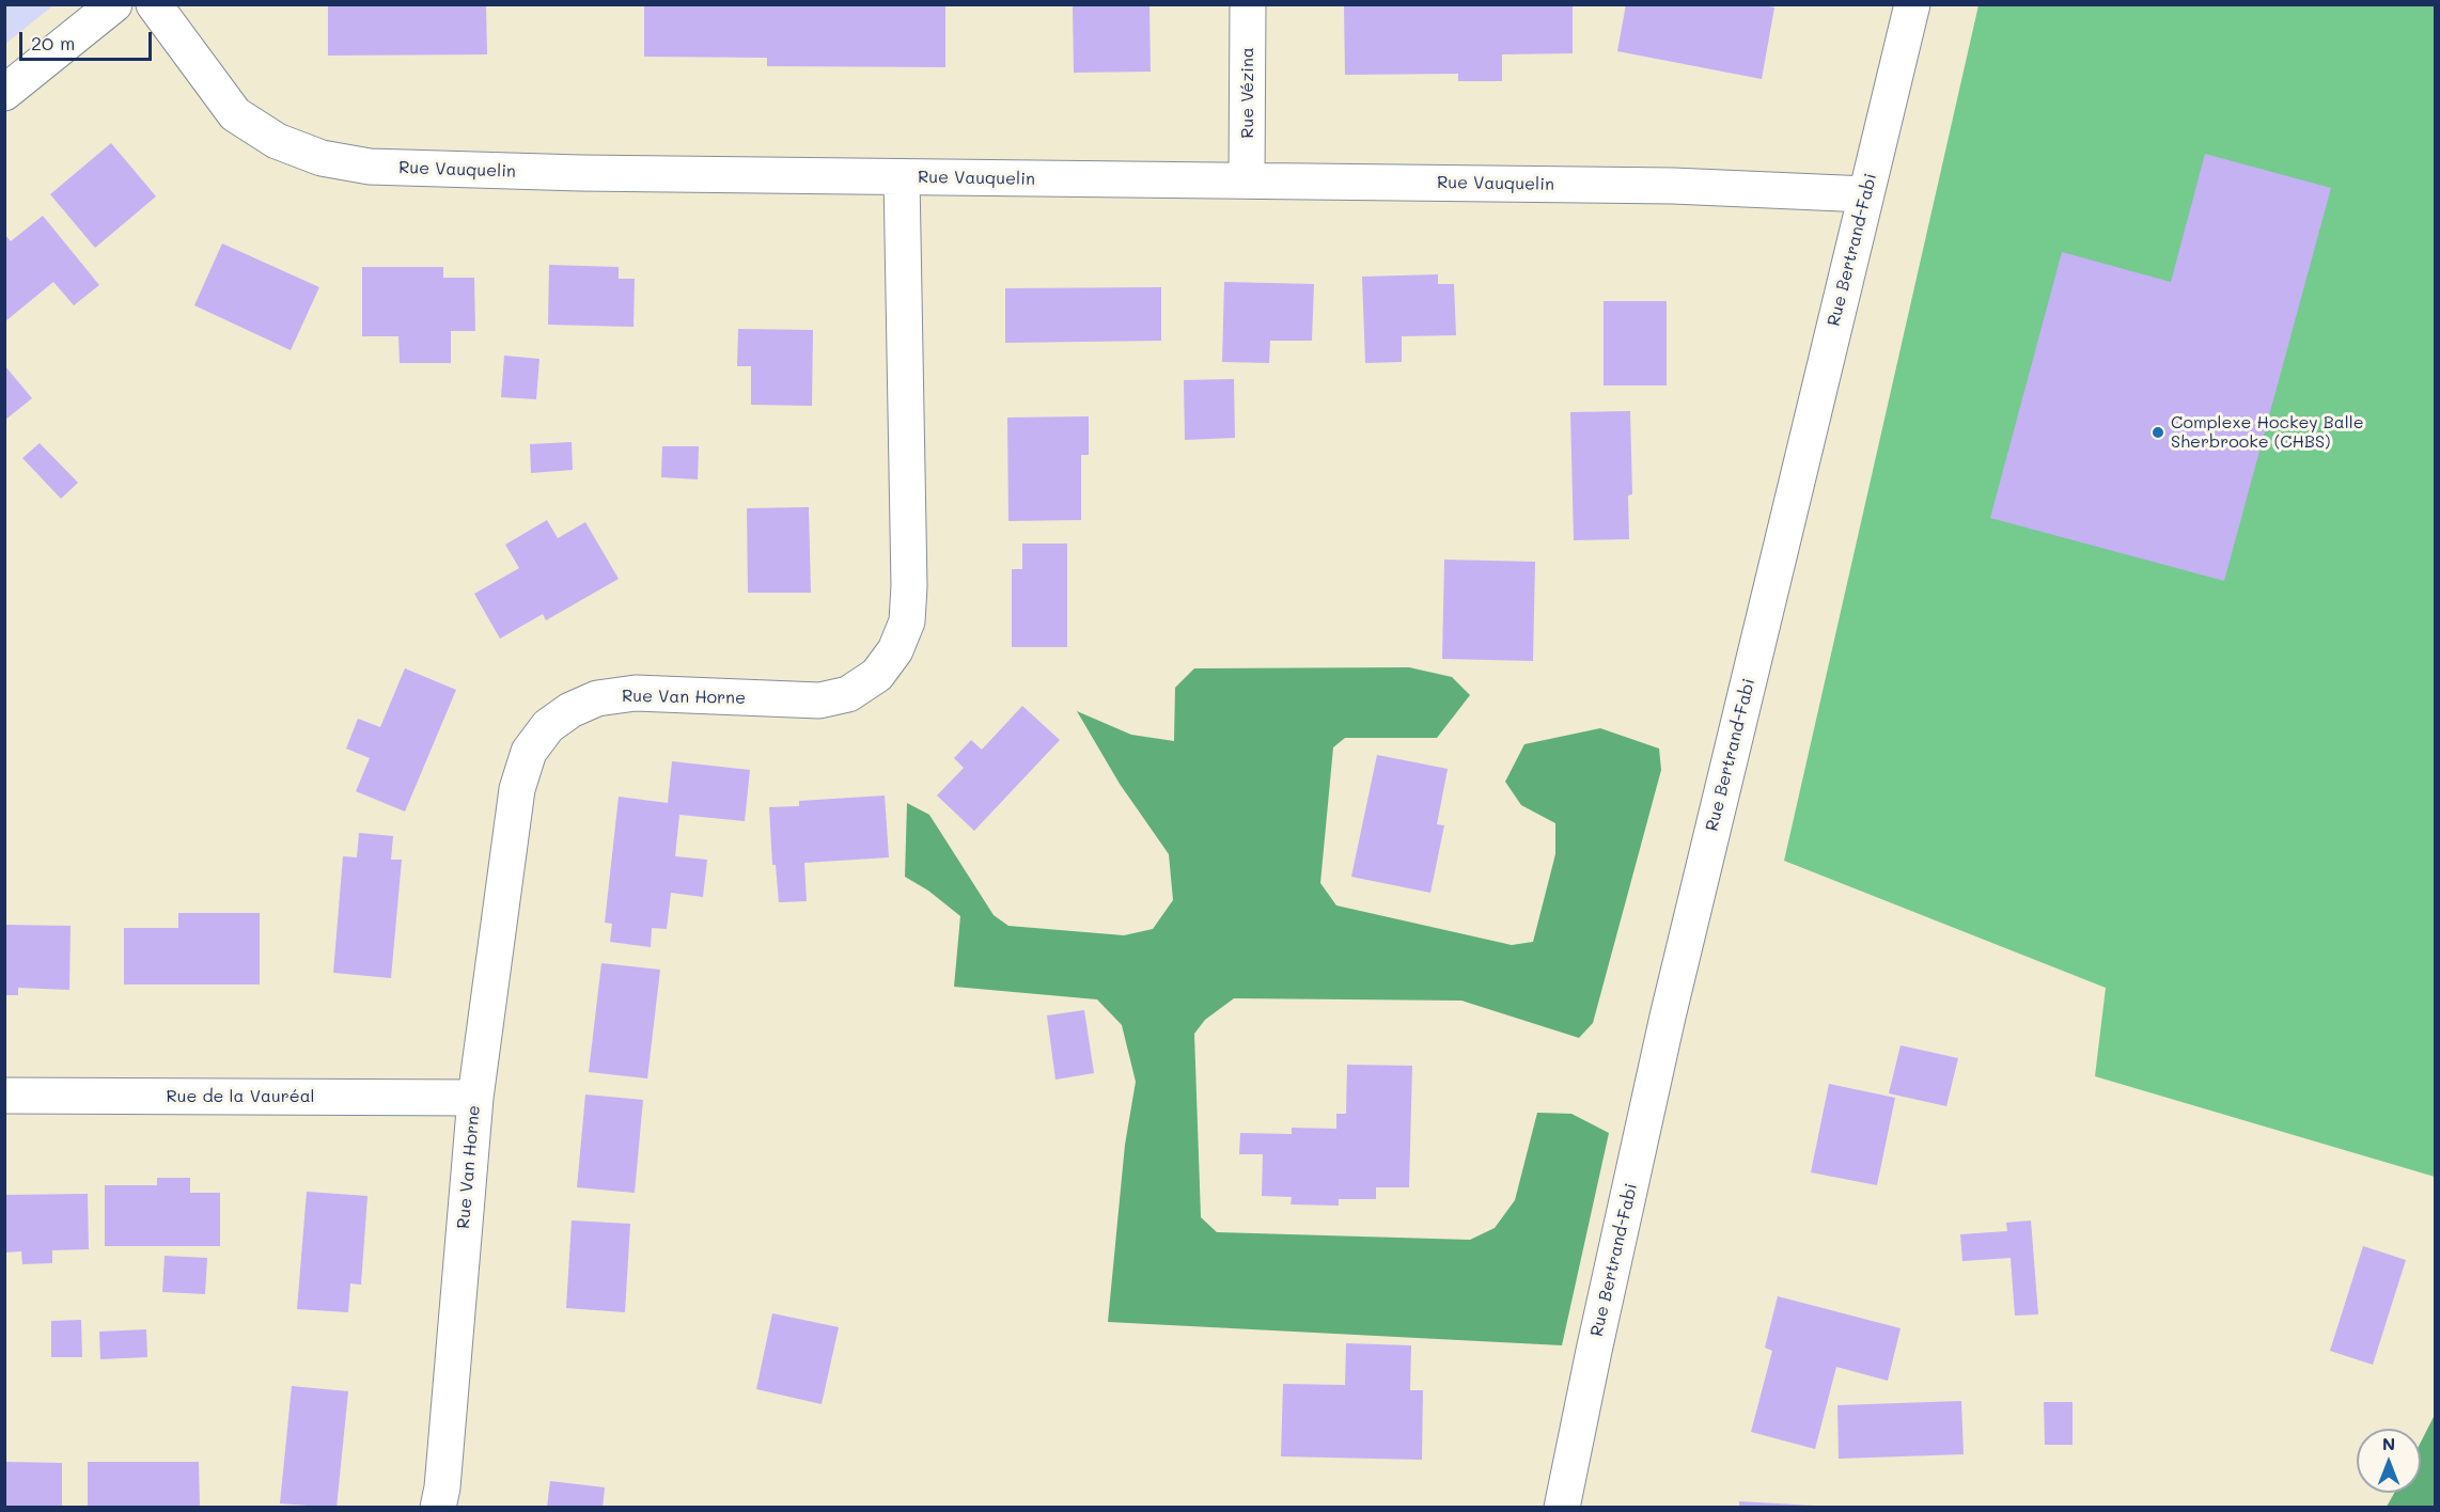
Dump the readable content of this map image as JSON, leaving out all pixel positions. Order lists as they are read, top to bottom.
{
  "streets": {
    "street": [
      "Rue Vézina",
      "Rue Vauquelin",
      "Rue Bertrand-Fabi",
      "Rue Van Horne",
      "Rue de la Vauréal"
    ]
  },
  "crossings": [
    ["Rue Vézina", "Rue Vauquelin"],
    ["Rue Vauquelin", "Rue Bertrand-Fabi"],
    ["Rue Vauquelin", "Rue Van Horne"],
    ["Rue Van Horne", "Rue de la Vauréal"]
  ],
  "places": ["Complexe Hockey Balle Sherbrooke (CHBS)"],
  "scale_bar": "20 m",
  "north": "top"
}
